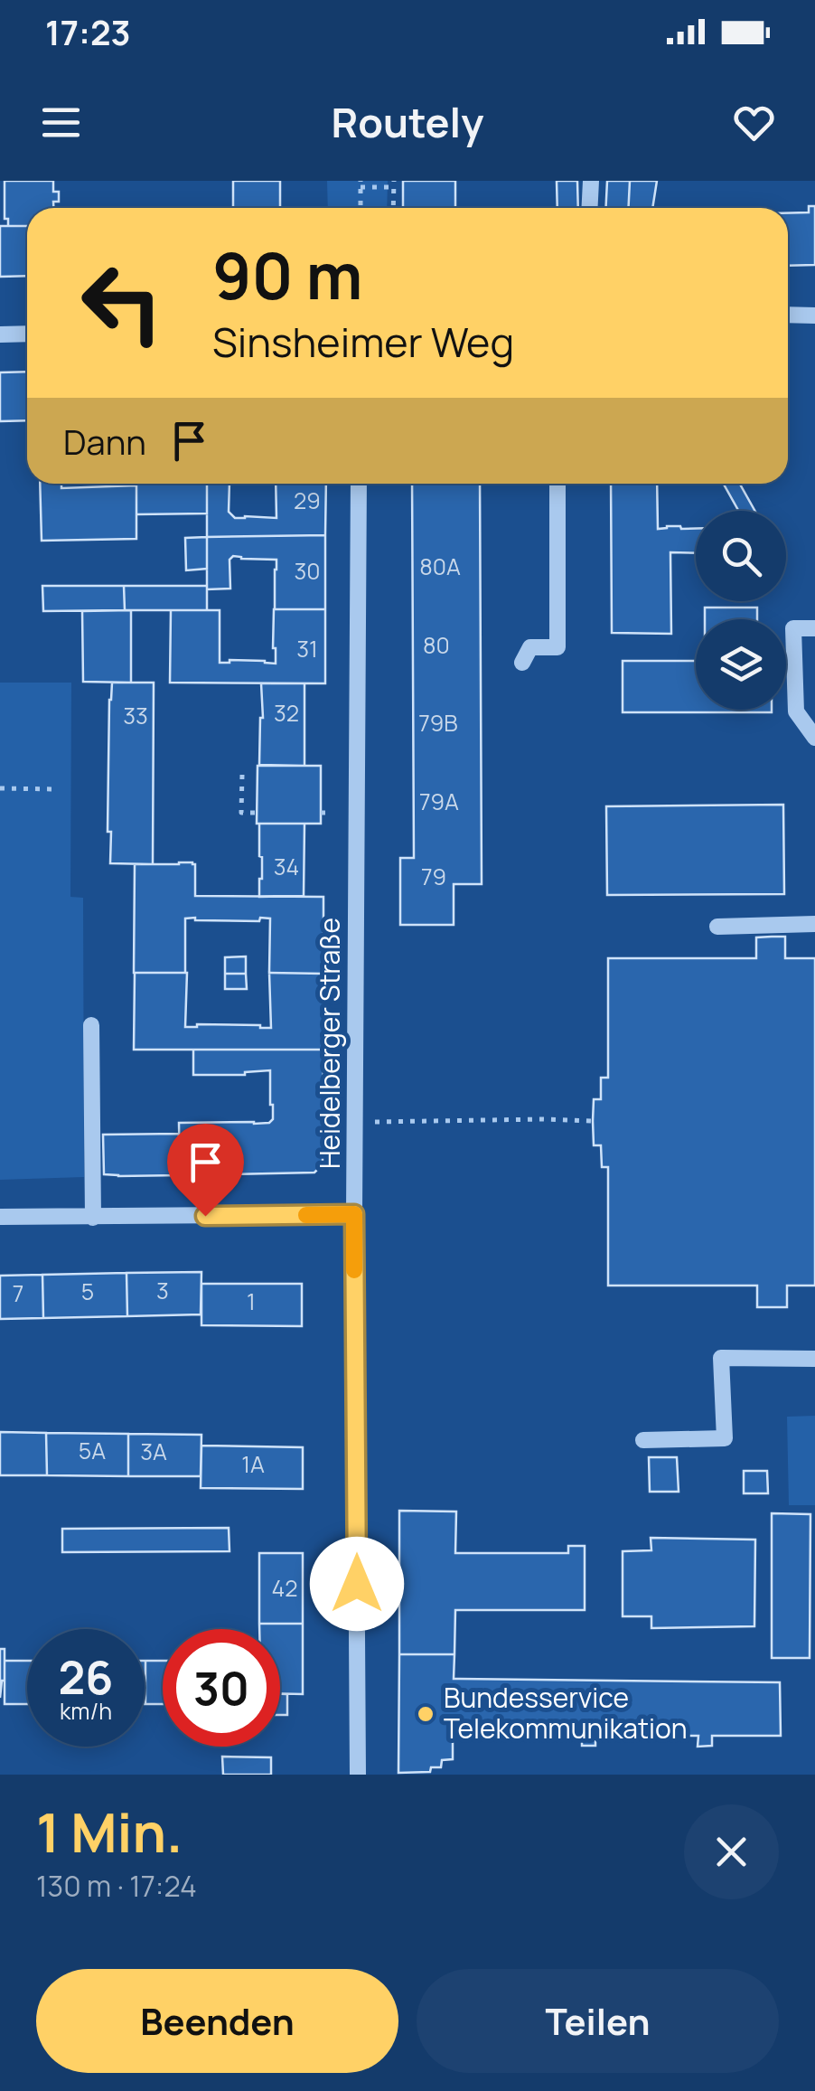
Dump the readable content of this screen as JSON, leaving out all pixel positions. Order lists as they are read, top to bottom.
{
  "streets": {
    "street": ["Heidelberger Straße"]
  },
  "places": ["Bundesservice Telekommunikation"],
  "house_numbers": [
    "29",
    "80A",
    "30",
    "80",
    "31",
    "32",
    "33",
    "79B",
    "79A",
    "34",
    "79",
    "3",
    "5",
    "7",
    "1",
    "5A",
    "3A",
    "1A",
    "42"
  ],
  "page": {
    "status": "17:23",
    "header": "Routely",
    "turn": ["90 m", "Sinsheimer Weg"],
    "then": "Dann",
    "speed": "26 km/h",
    "limit": "30",
    "heading": ["1 Min.", "130 m · 17:24"],
    "buttons": ["Beenden", "Teilen"]
  }
}
